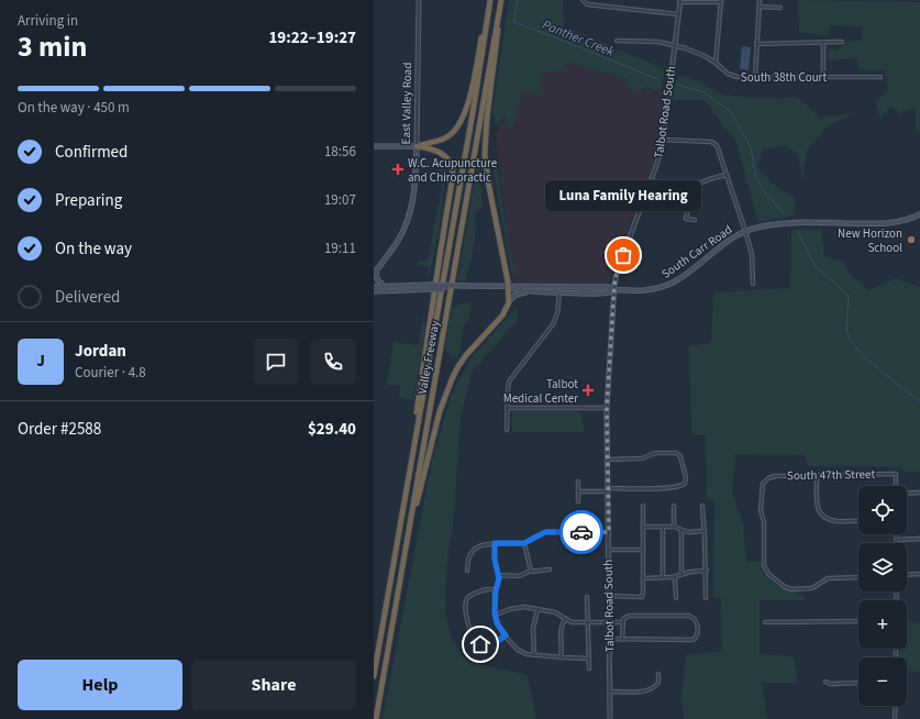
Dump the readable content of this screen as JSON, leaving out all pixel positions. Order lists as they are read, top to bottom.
{
  "streets": {
    "highway": ["Valley Freeway"],
    "main road": ["East Valley Road", "South Carr Road"],
    "street": ["South 38th Court", "Talbot Road South", "South 47th Street"]
  },
  "crossings": [
    ["South 38th Court", "Talbot Road South"],
    ["Talbot Road South", "South Carr Road"]
  ],
  "water": ["Panther Creek"],
  "places": {
    "health": ["W.C. Acupuncture and Chiropractic", "Talbot Medical Center"],
    "other": ["New Horizon School", "Luna Family Hearing"]
  },
  "page": {
    "heading": ["3 min", "Arriving in", "19:22–19:27"],
    "panel": [
      "Jordan",
      "Courier · 4.8",
      "Order #2588",
      "$29.40"
    ],
    "bar": "On the way · 450 m",
    "list": [
      ["Confirmed", "18:56"],
      ["Preparing", "19:07"],
      ["On the way", "19:11"],
      "Delivered"
    ],
    "bubble": "Luna Family Hearing",
    "round": "J",
    "map_buttons": ["+", "−"],
    "buttons": ["Help", "Share"]
  }
}
